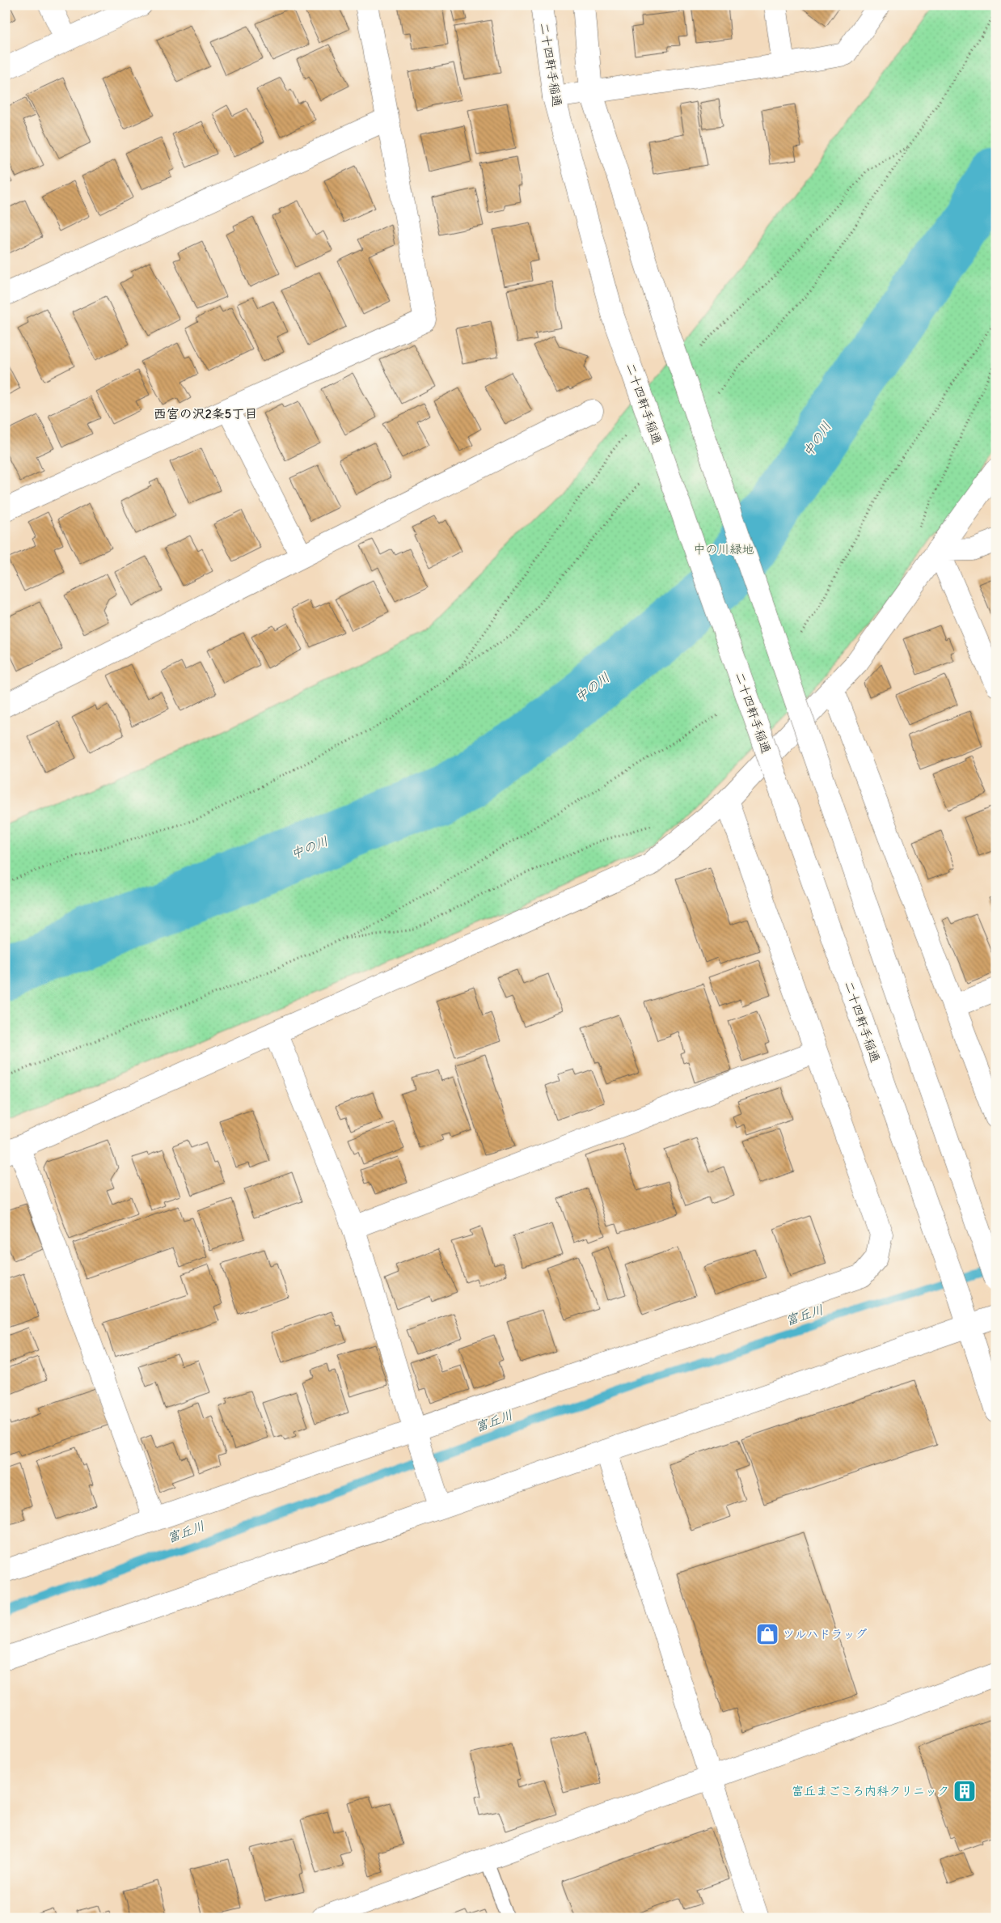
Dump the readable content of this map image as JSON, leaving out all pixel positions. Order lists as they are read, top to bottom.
{
  "streets": {
    "street": ["二十四軒手稲通"]
  },
  "districts": ["西宮の沢2条5丁目"],
  "water": ["中の川", "富丘川"],
  "parks": ["中の川緑地"],
  "places": {
    "shop": ["ツルハドラッグ"],
    "building": ["富丘まごころ内科クリニック"]
  }
}
